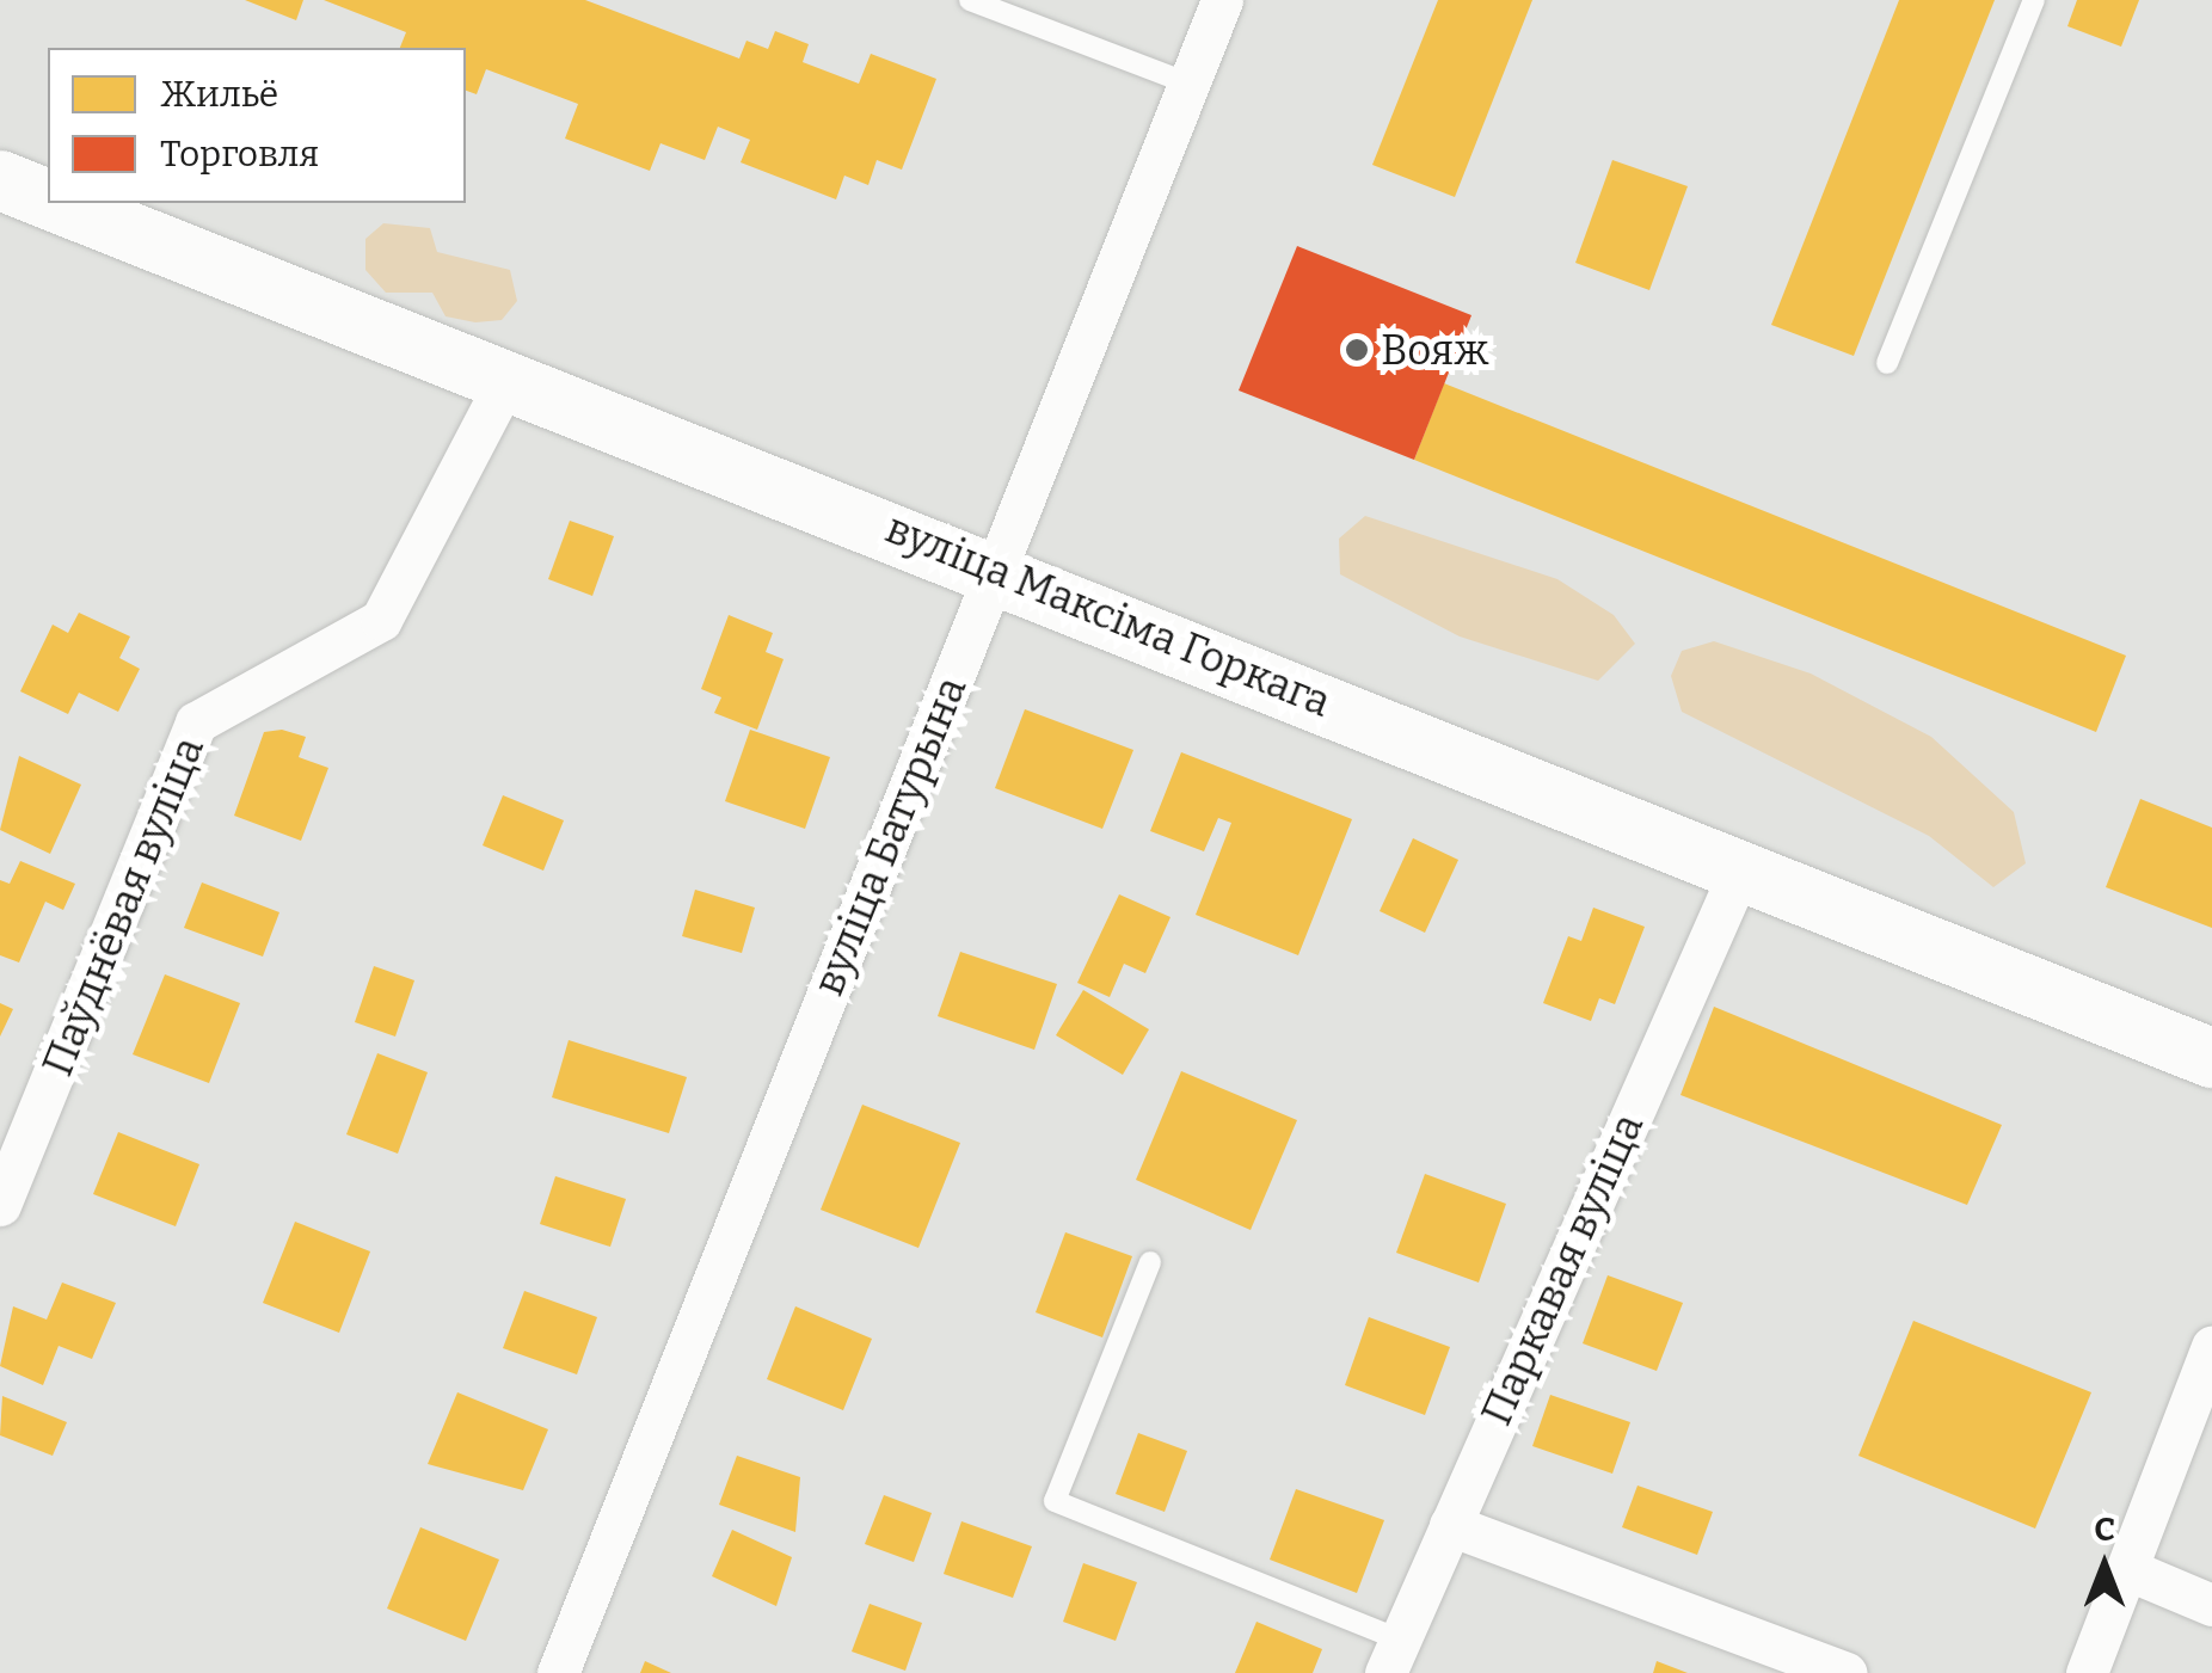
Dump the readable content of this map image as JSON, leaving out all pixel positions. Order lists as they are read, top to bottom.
{
  "streets": {
    "street": [
      "вуліца Максіма Горкага",
      "вуліца Батурына",
      "Паўднёвая вуліца",
      "Паркавая вуліца"
    ]
  },
  "crossings": [
    ["вуліца Максіма Горкага", "вуліца Батурына"],
    ["вуліца Максіма Горкага", "Паўднёвая вуліца"],
    ["вуліца Максіма Горкага", "Паркавая вуліца"]
  ],
  "places": ["Вояж"],
  "legend": ["Жильё", "Торговля"],
  "north": "top"
}
